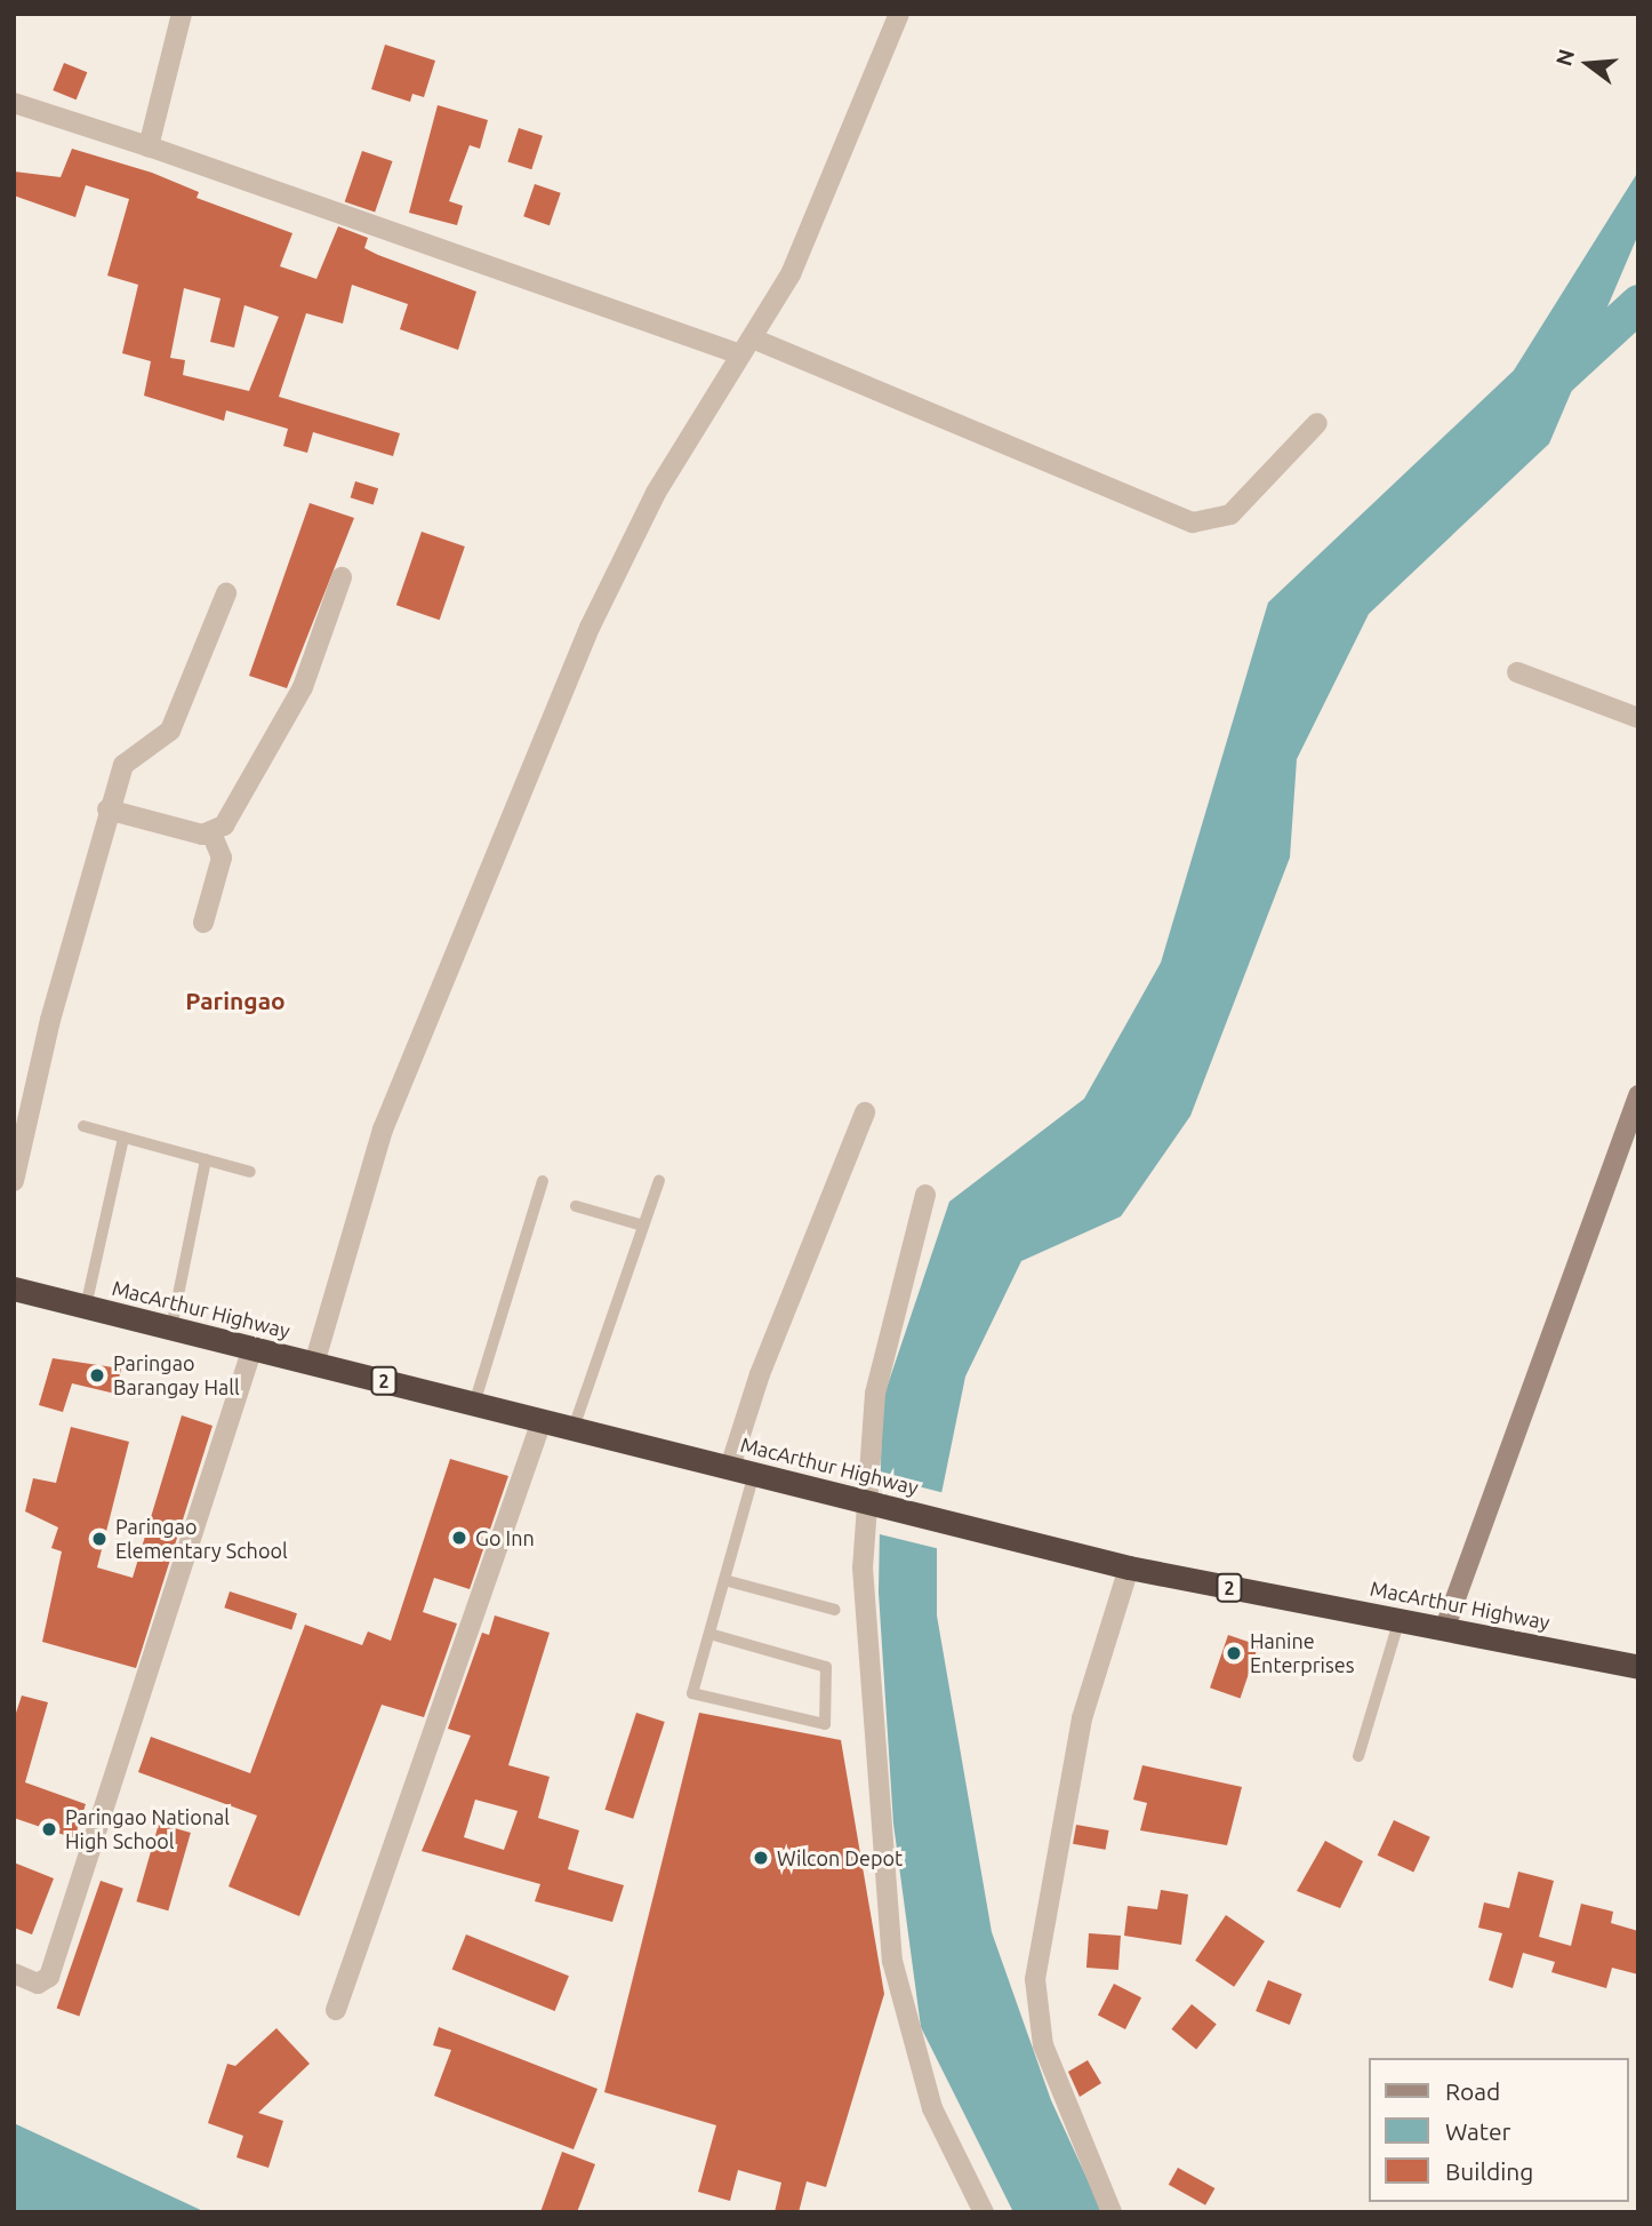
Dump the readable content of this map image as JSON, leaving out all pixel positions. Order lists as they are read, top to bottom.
{
  "streets": {
    "highway": ["MacArthur Highway", "2"]
  },
  "districts": ["Paringao"],
  "places": [
    "Paringao Barangay Hall",
    "Go Inn",
    "Paringao Elementary School",
    "Hanine Enterprises",
    "Paringao National High School",
    "Wilcon Depot"
  ],
  "legend": ["Road", "Water", "Building"],
  "north": "left"
}
